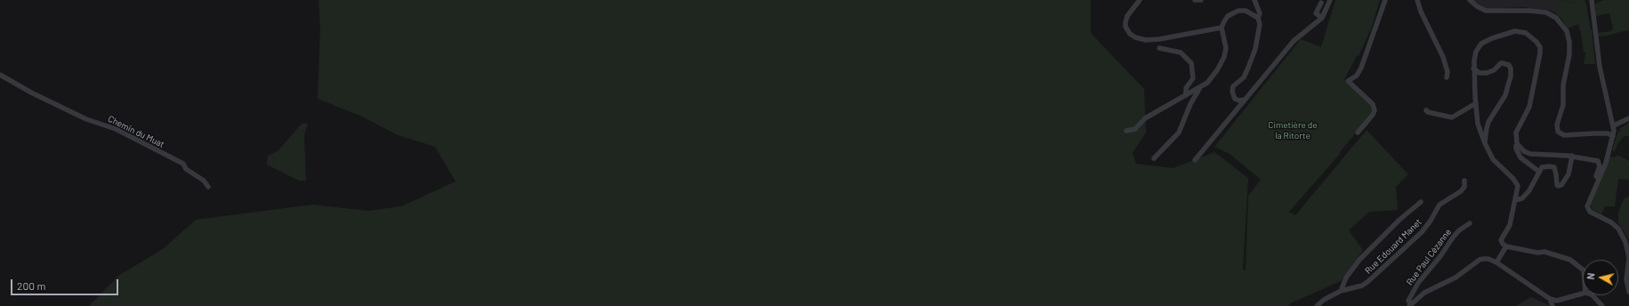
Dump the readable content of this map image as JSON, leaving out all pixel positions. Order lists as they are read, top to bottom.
{
  "streets": {
    "street": ["Chemin du Muat", "Rue Edouard Manet", "Rue Paul Cézanne"]
  },
  "parks": ["Cimetière de la Ritorte"],
  "scale_bar": "200 m",
  "north": "left"
}
